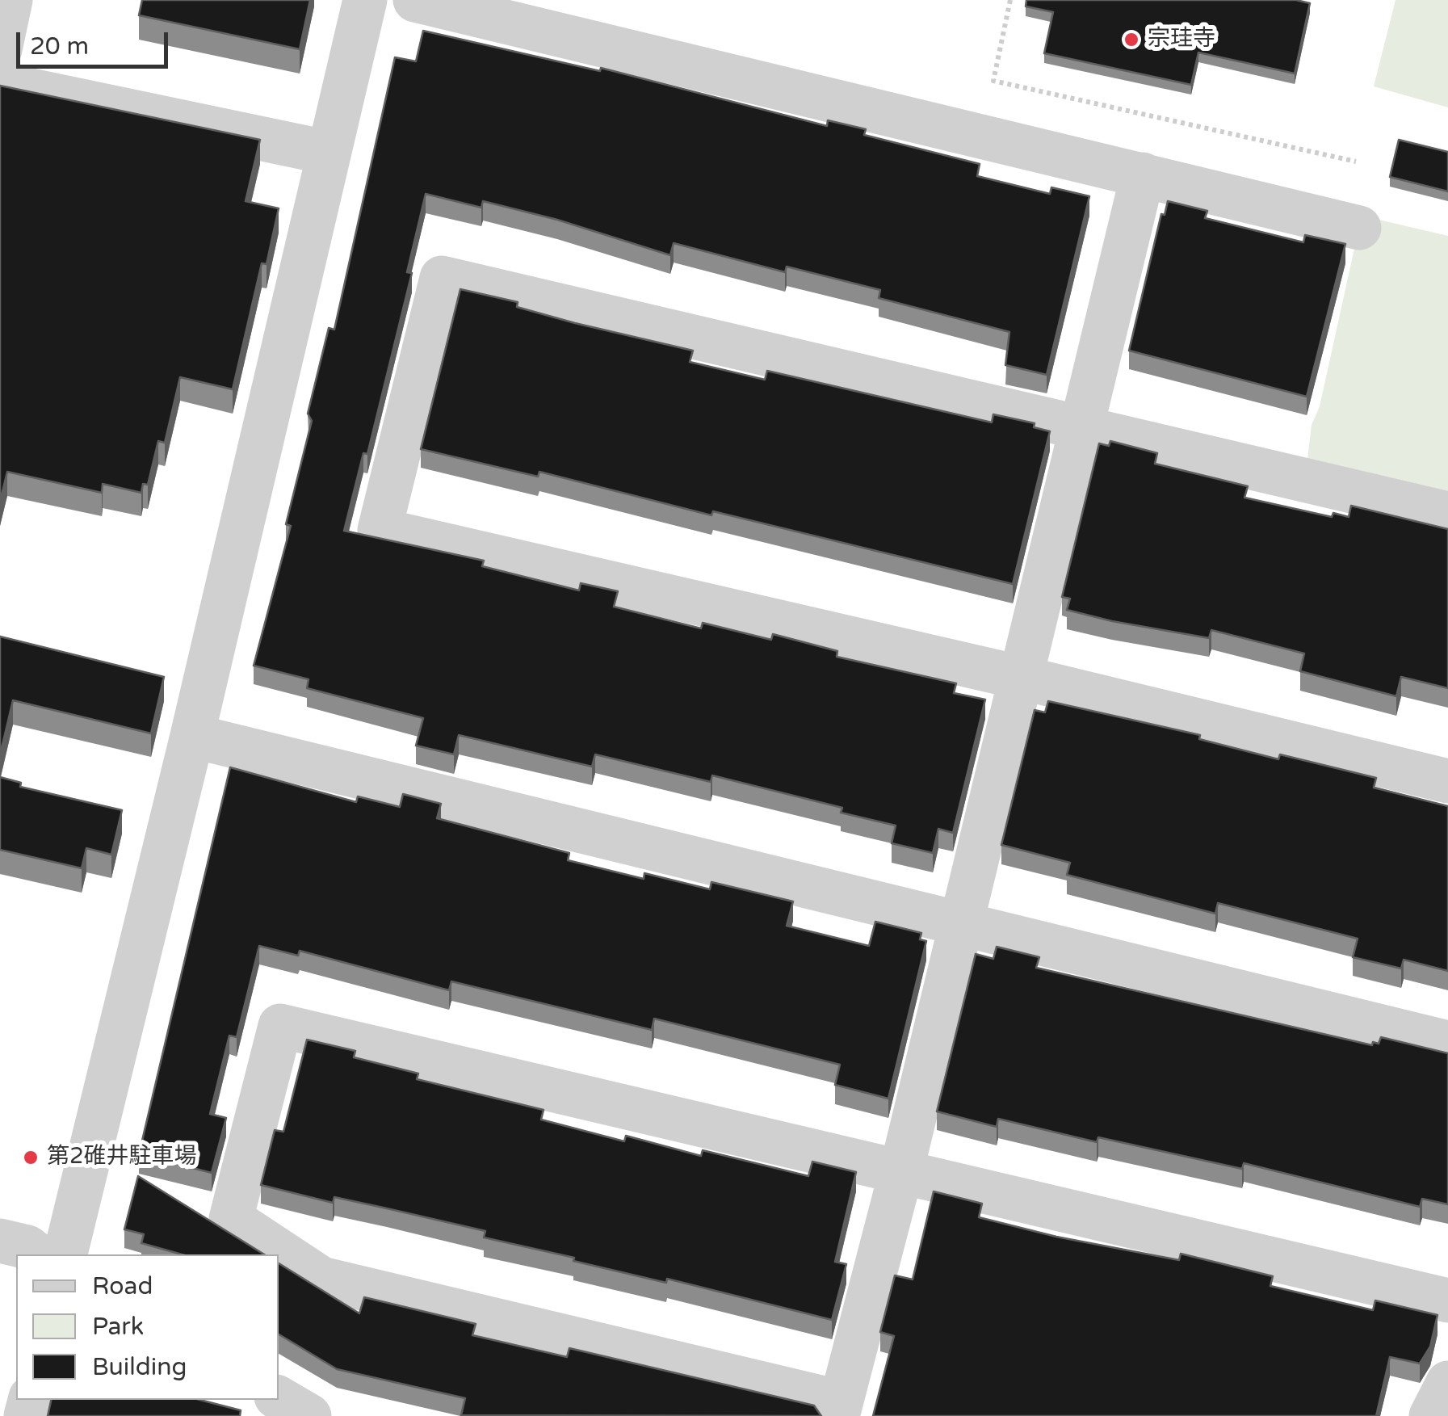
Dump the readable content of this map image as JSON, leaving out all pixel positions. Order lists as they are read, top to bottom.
{
  "places": ["宗珪寺", "第2碓井駐車場"],
  "legend": ["Road", "Park", "Building"],
  "scale_bar": "20 m"
}
